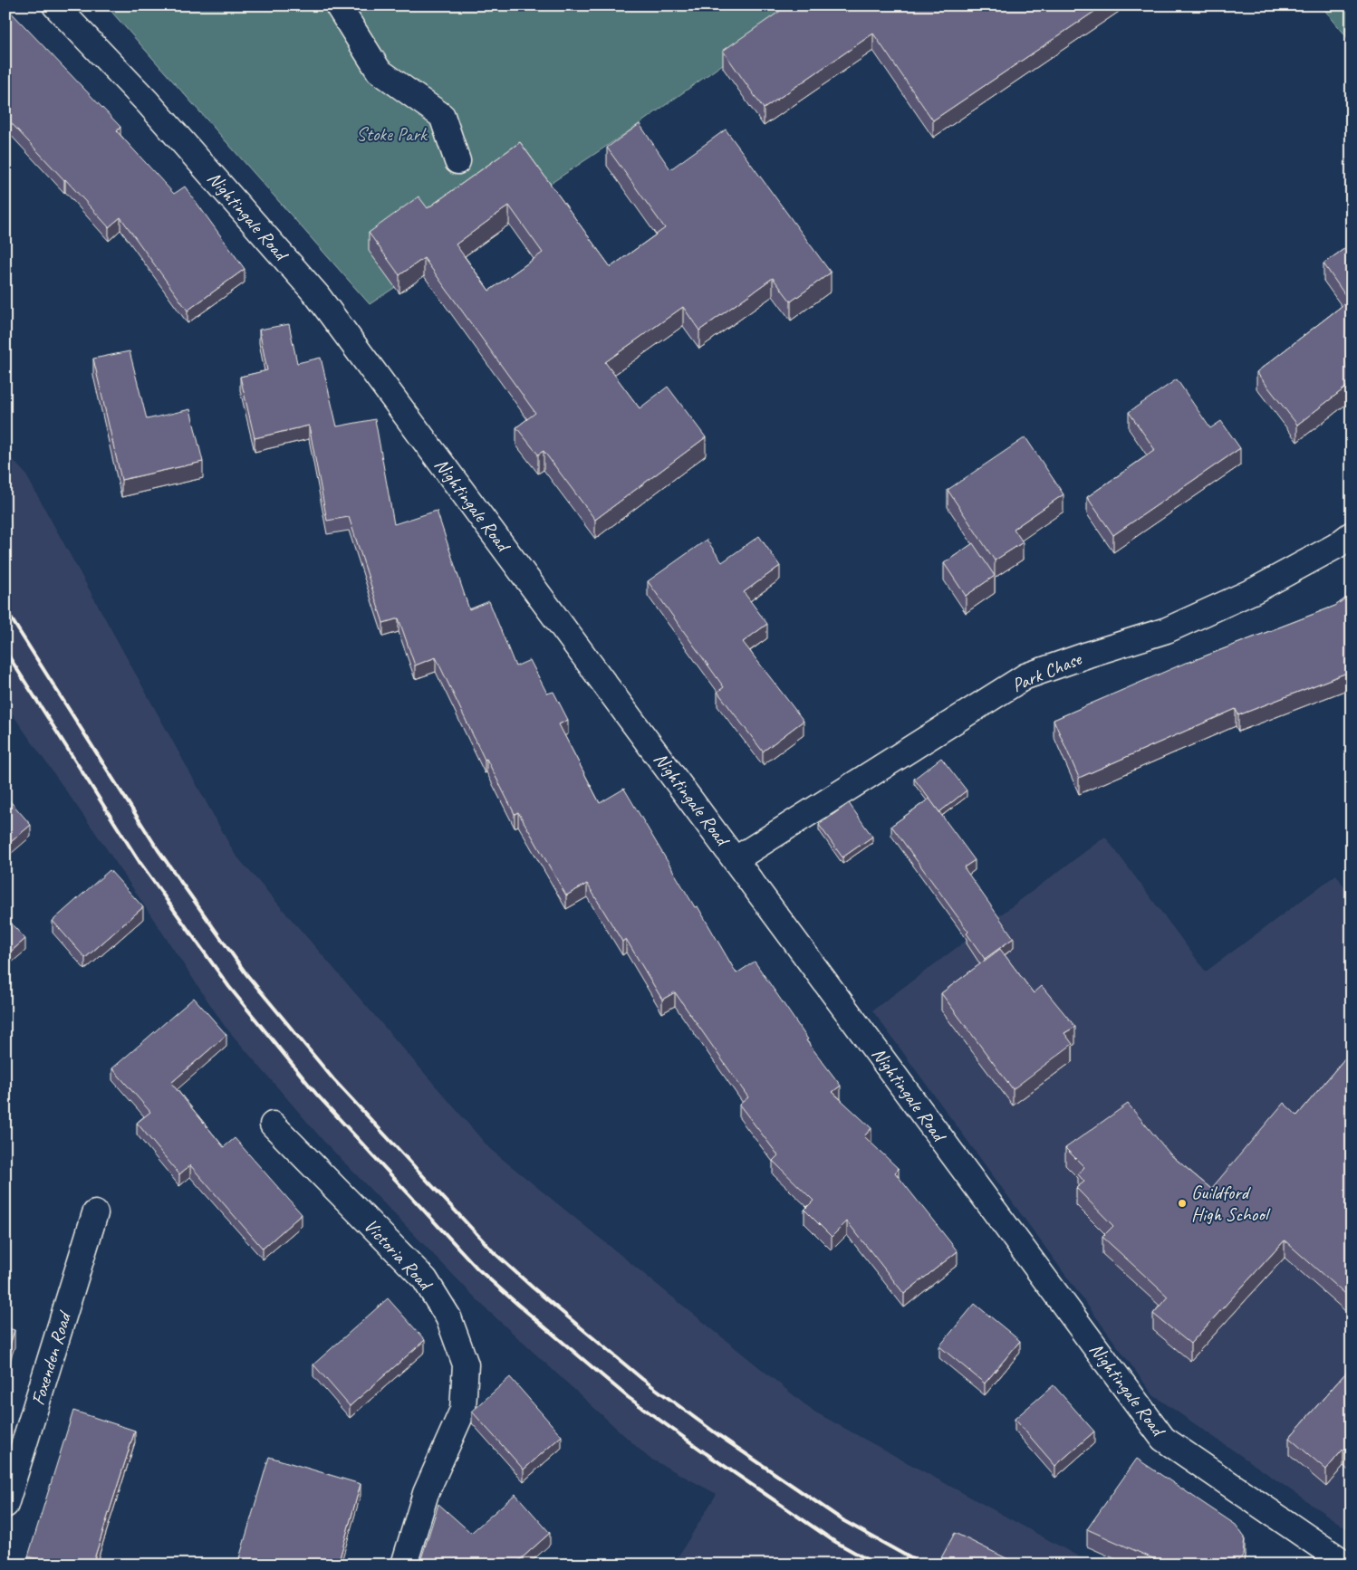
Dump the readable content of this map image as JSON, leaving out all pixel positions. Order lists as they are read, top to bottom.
{
  "streets": {
    "street": [
      "Nightingale Road",
      "Park Chase",
      "Victoria Road",
      "Foxenden Road"
    ]
  },
  "crossings": [
    ["Nightingale Road", "Park Chase"]
  ],
  "parks": ["Stoke Park"],
  "places": ["Guildford High School"]
}
